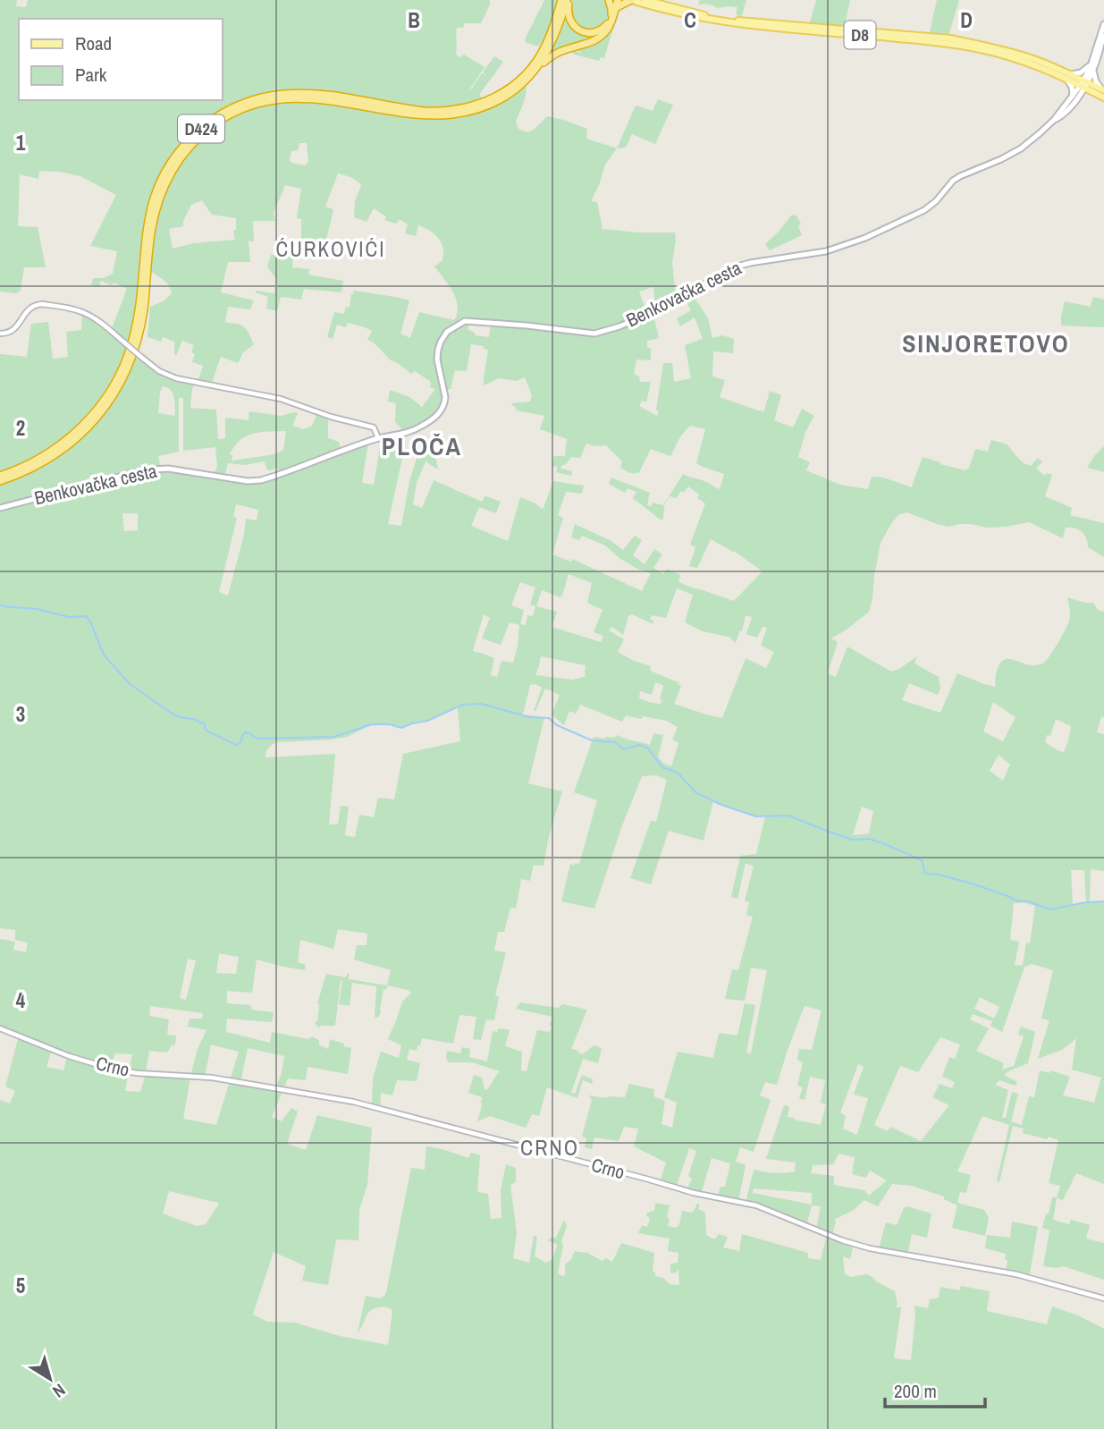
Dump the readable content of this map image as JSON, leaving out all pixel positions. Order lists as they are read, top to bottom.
{
  "streets": {
    "highway": ["D424"],
    "main road": ["D8", "Benkovačka cesta"],
    "street": ["Crno"]
  },
  "crossings": [
    ["D8", "Benkovačka cesta"]
  ],
  "districts": [
    "ĆURKOVIĆI",
    "SINJORETOVO",
    "PLOČA",
    "CRNO"
  ],
  "legend": ["Road", "Park"],
  "scale_bar": "200 m",
  "north": "bottom right",
  "grid": {
    "columns": ["B", "C", "D"],
    "rows": [
      "1",
      "2",
      "3",
      "4",
      "5"
    ]
  }
}
